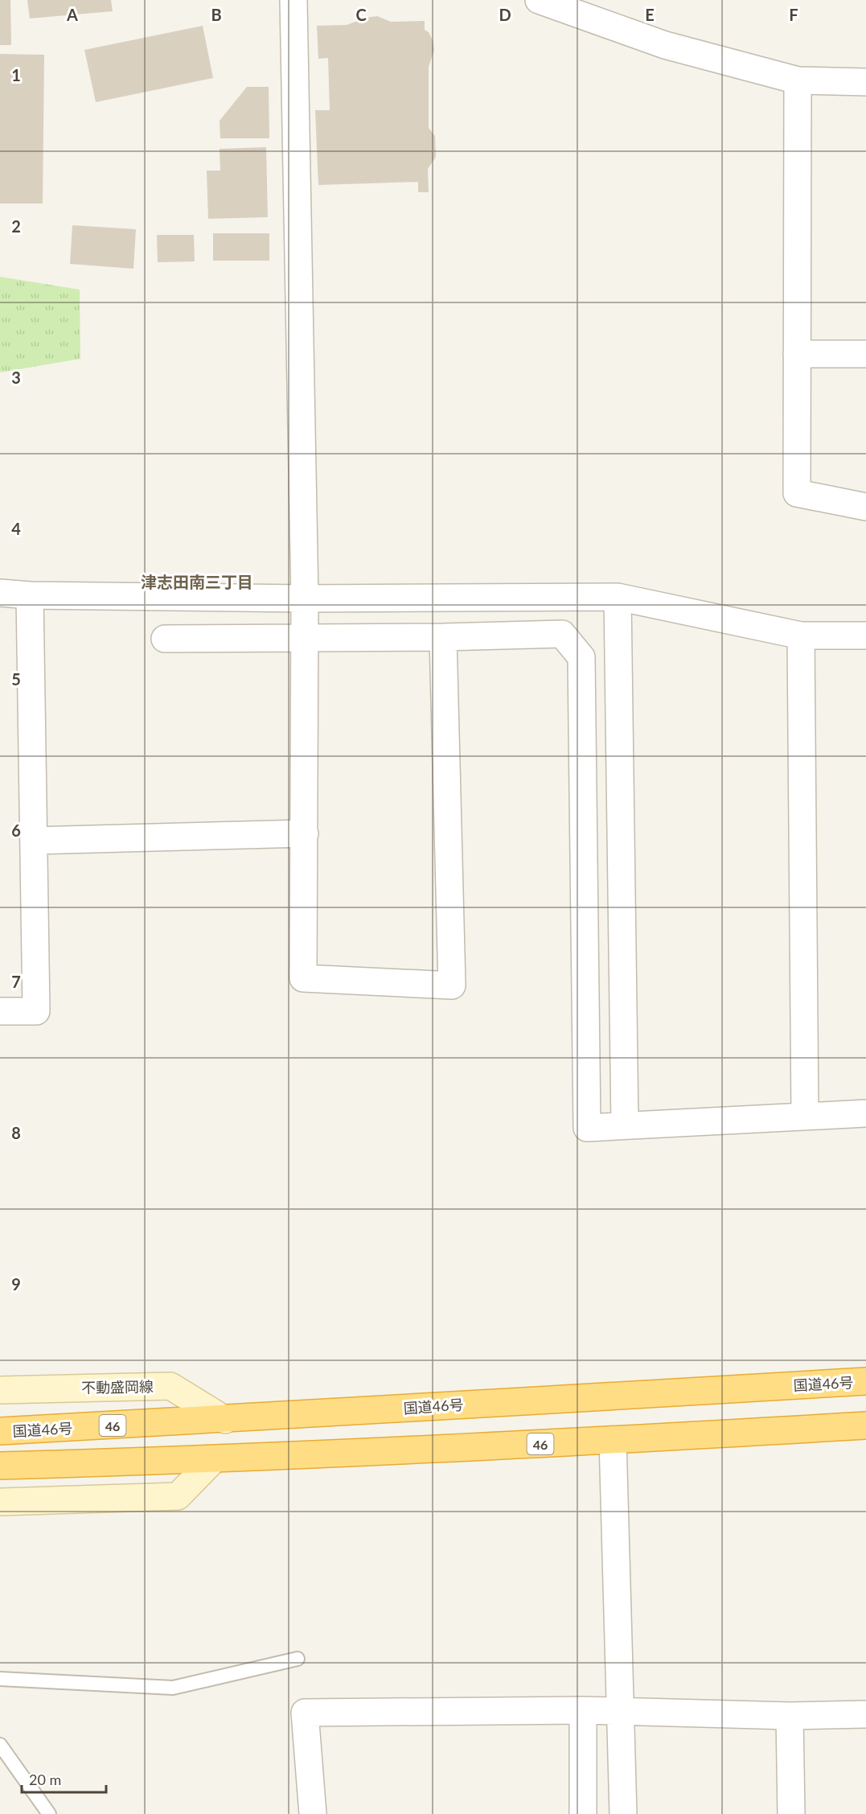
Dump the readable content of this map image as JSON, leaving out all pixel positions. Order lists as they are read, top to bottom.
{
  "streets": {
    "highway": ["国道46号", "46"],
    "main road": ["不動盛岡線"]
  },
  "crossings": [
    ["国道46号", "不動盛岡線"]
  ],
  "districts": ["津志田南三丁目"],
  "scale_bar": "20 m",
  "grid": {
    "columns": [
      "A",
      "B",
      "C",
      "D",
      "E",
      "F"
    ],
    "rows": [
      "1",
      "2",
      "3",
      "4",
      "5",
      "6",
      "7",
      "8",
      "9"
    ]
  }
}
